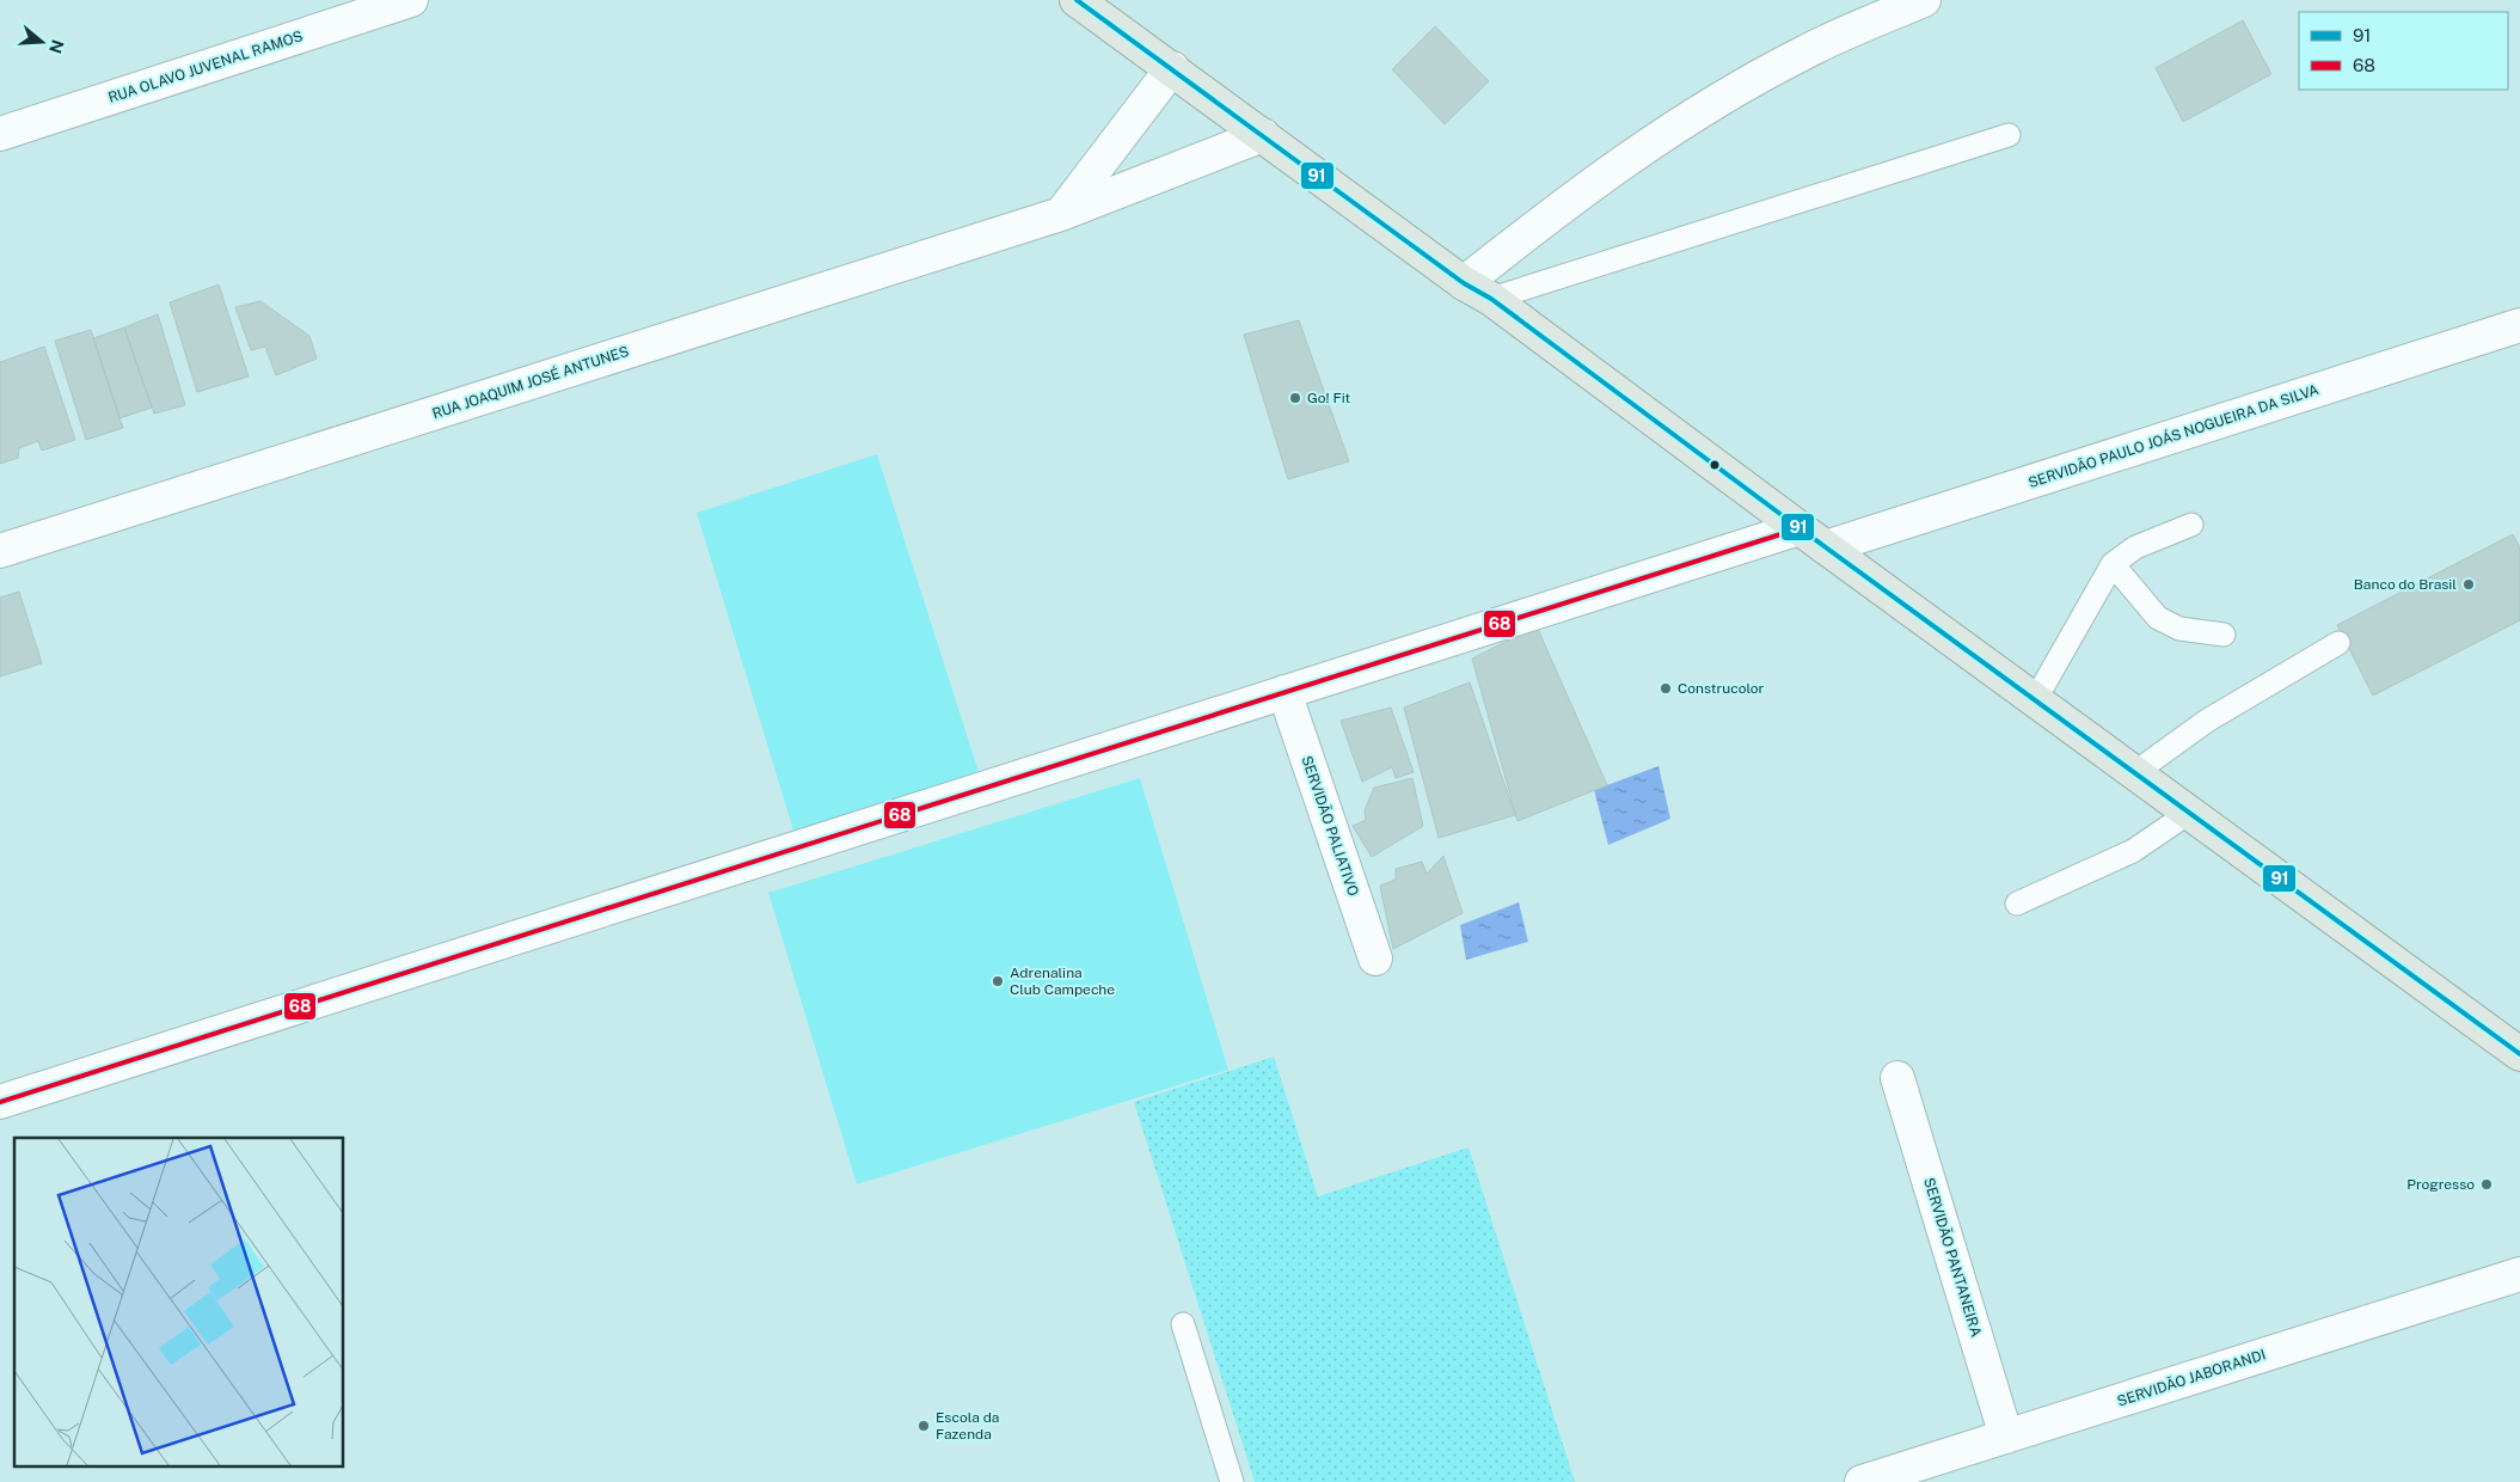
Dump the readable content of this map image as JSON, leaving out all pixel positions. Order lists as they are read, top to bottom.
{
  "streets": {
    "street": [
      "RUA OLAVO JUVENAL RAMOS",
      "RUA JOAQUIM JOSÉ ANTUNES",
      "SERVIDÃO PAULO JOÁS NOGUEIRA DA SILVA",
      "SERVIDÃO PALIATIVO",
      "SERVIDÃO PANTANEIRA",
      "SERVIDÃO JABORANDI"
    ]
  },
  "crossings": [
    ["SERVIDÃO PANTANEIRA", "SERVIDÃO JABORANDI"]
  ],
  "places": [
    "Go! Fit",
    "Banco do Brasil",
    "Construcolor",
    "Adrenalina Club Campeche",
    "Progresso",
    "Escola da Fazenda"
  ],
  "lines": ["transit line 91", "transit line 68"],
  "legend": ["91", "68"],
  "north": "right"
}
